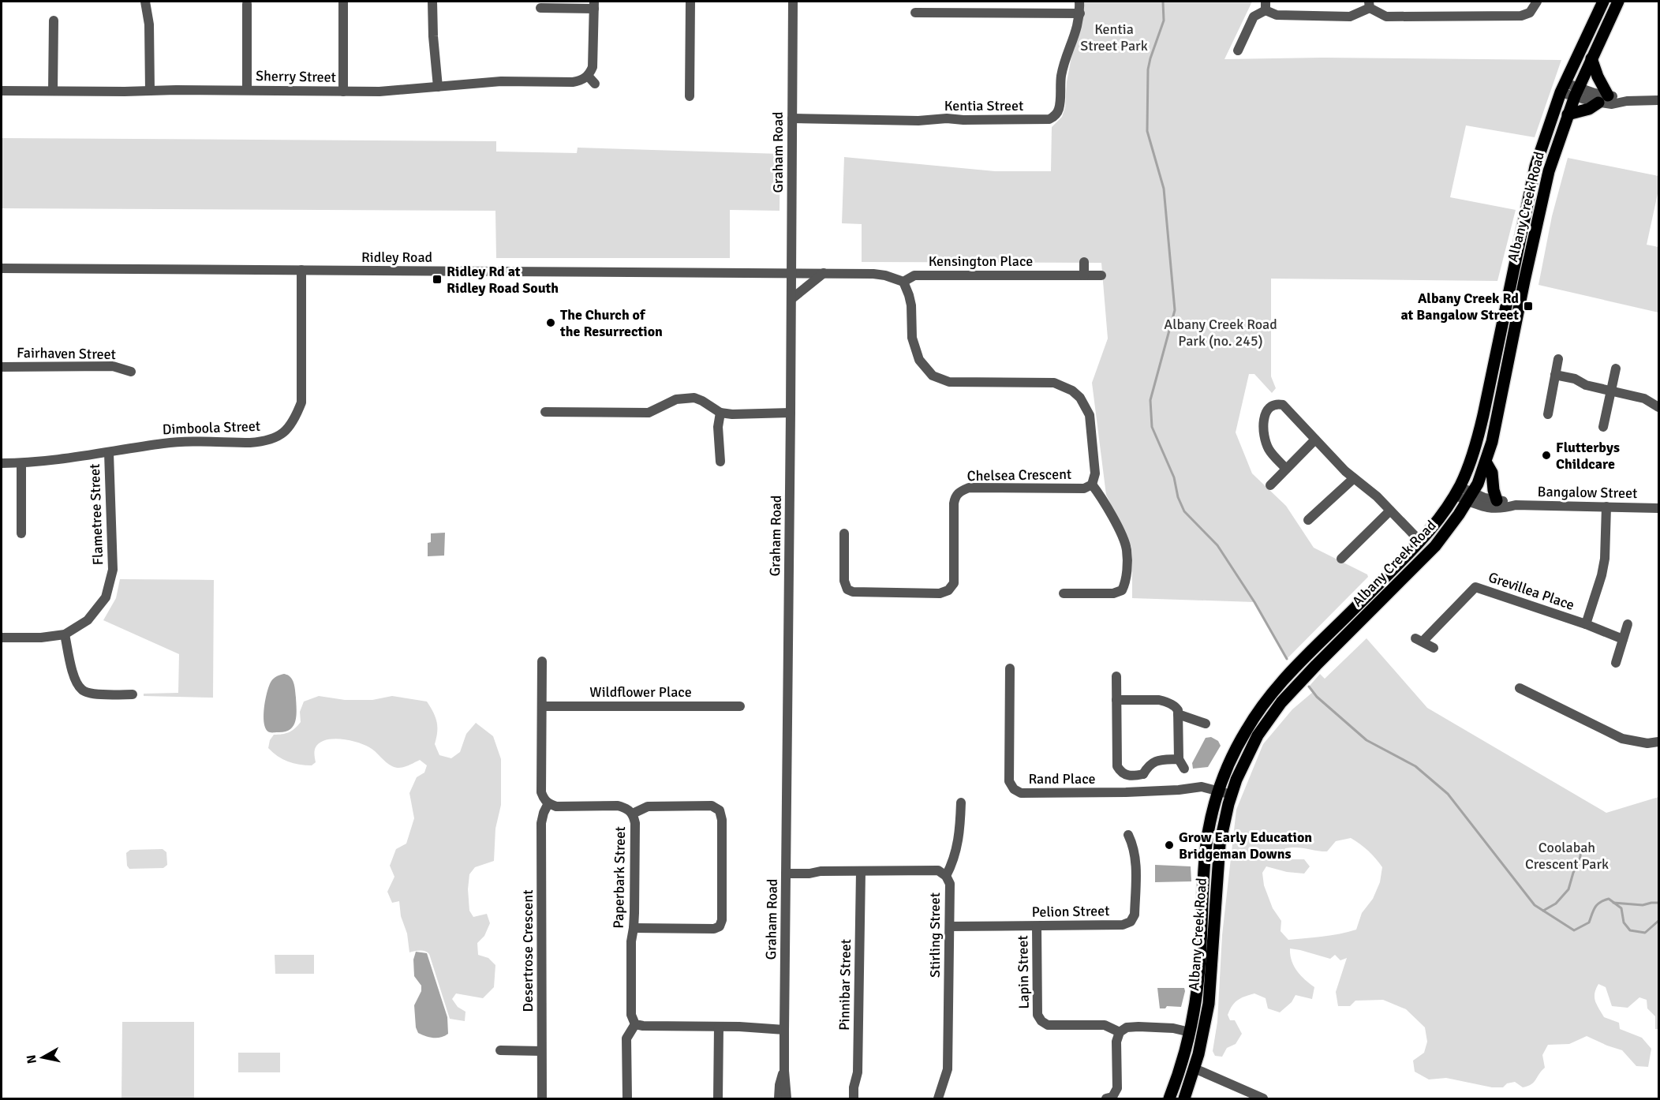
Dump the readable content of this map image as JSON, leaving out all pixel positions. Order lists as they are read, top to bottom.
{
  "streets": {
    "main road": ["Albany Creek Road"],
    "street": [
      "Sherry Street",
      "Kentia Street",
      "Graham Road",
      "Ridley Road",
      "Kensington Place",
      "Fairhaven Street",
      "Dimboola Street",
      "Chelsea Crescent",
      "Bangalow Street",
      "Flametree Street",
      "Grevillea Place",
      "Wildflower Place",
      "Rand Place",
      "Paperbark Street",
      "Pelion Street",
      "Stirling Street",
      "Desertrose Crescent",
      "Lapin Street",
      "Pinnibar Street"
    ]
  },
  "crossings": [
    ["Kentia Street", "Graham Road"],
    ["Graham Road", "Ridley Road"],
    ["Graham Road", "Stirling Street"],
    ["Albany Creek Road", "Bangalow Street"],
    ["Albany Creek Road", "Rand Place"],
    ["Ridley Road", "Dimboola Street"],
    ["Kensington Place", "Chelsea Crescent"],
    ["Dimboola Street", "Flametree Street"],
    ["Paperbark Street", "Desertrose Crescent"],
    ["Pelion Street", "Stirling Street"],
    ["Pelion Street", "Lapin Street"],
    ["Stirling Street", "Pinnibar Street"]
  ],
  "parks": ["Kentia Street Park", "Albany Creek Road Park (no. 245)", "Coolabah Crescent Park"],
  "places": {
    "transit": ["Ridley Rd at Ridley Road South", "Albany Creek Rd at Bangalow Street"],
    "other": ["The Church of the Resurrection", "Flutterbys Childcare", "Grow Early Education Bridgeman Downs"]
  },
  "north": "left"
}
